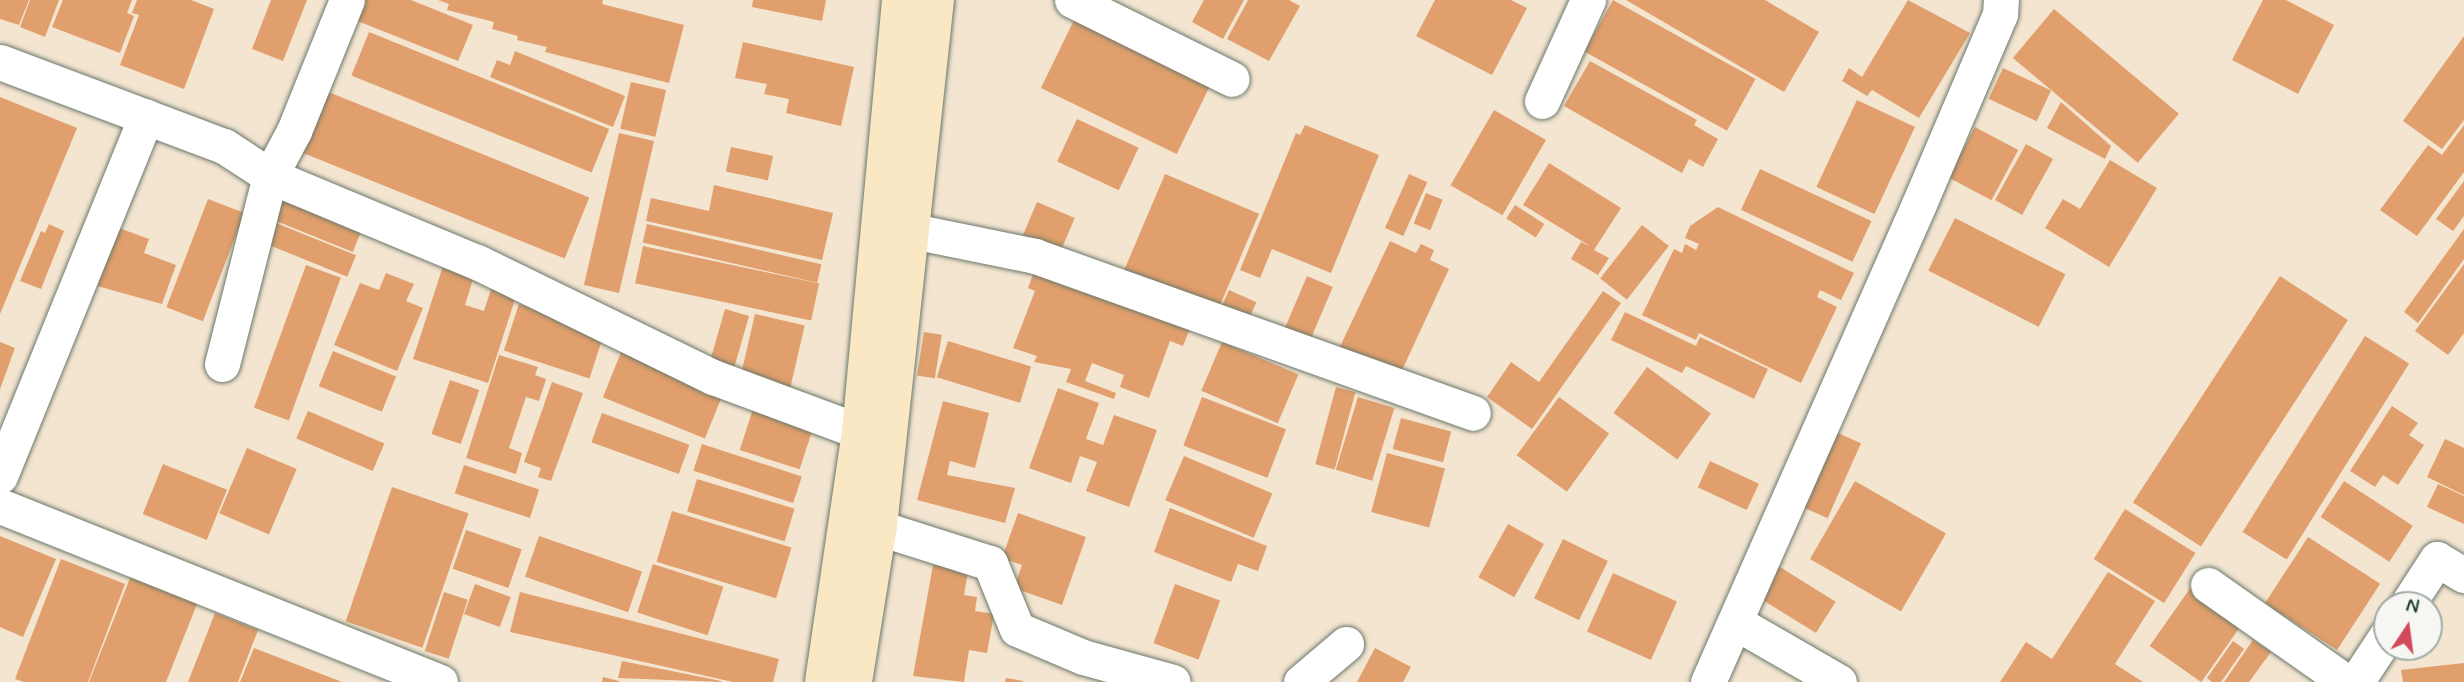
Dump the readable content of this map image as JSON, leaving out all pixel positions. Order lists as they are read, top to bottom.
{
  "north": "top"
}
